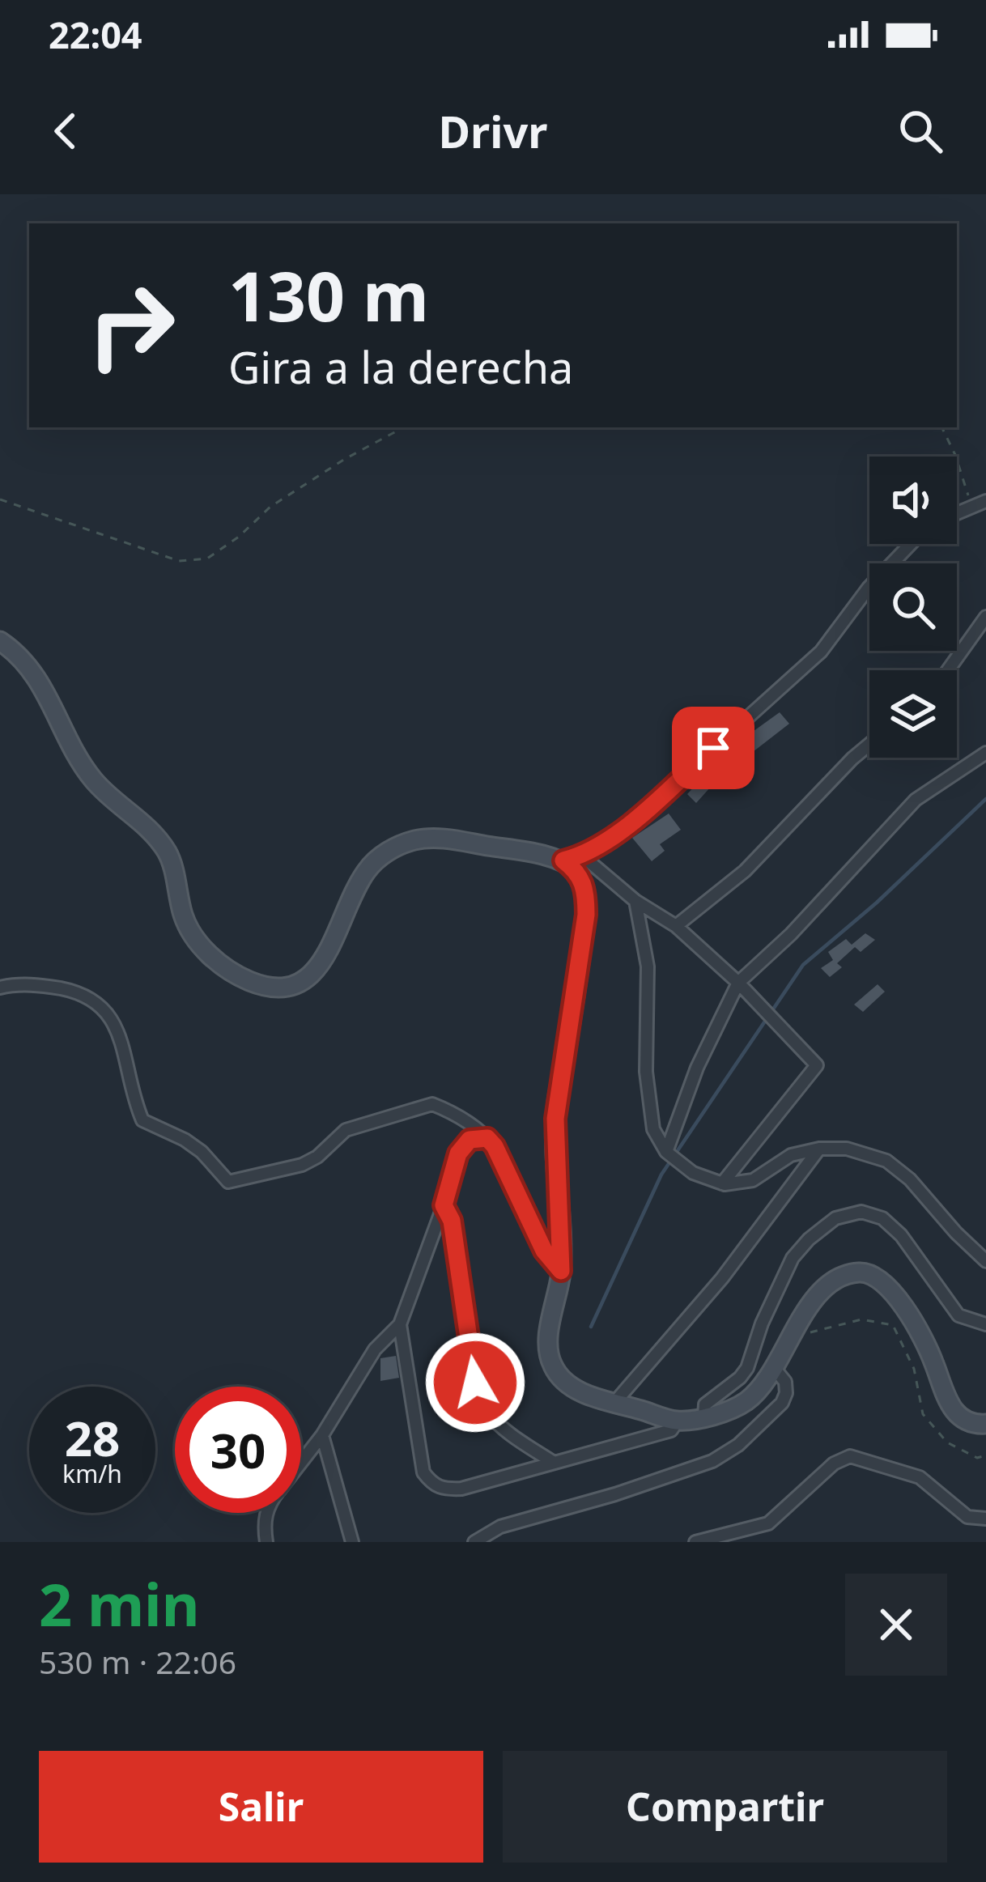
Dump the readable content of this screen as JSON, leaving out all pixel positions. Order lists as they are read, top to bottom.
{
  "page": {
    "status": "22:04",
    "header": "Drivr",
    "turn": ["130 m", "Gira a la derecha"],
    "speed": "28 km/h",
    "limit": "30",
    "heading": ["2 min", "530 m · 22:06"],
    "buttons": ["Salir", "Compartir"]
  }
}
